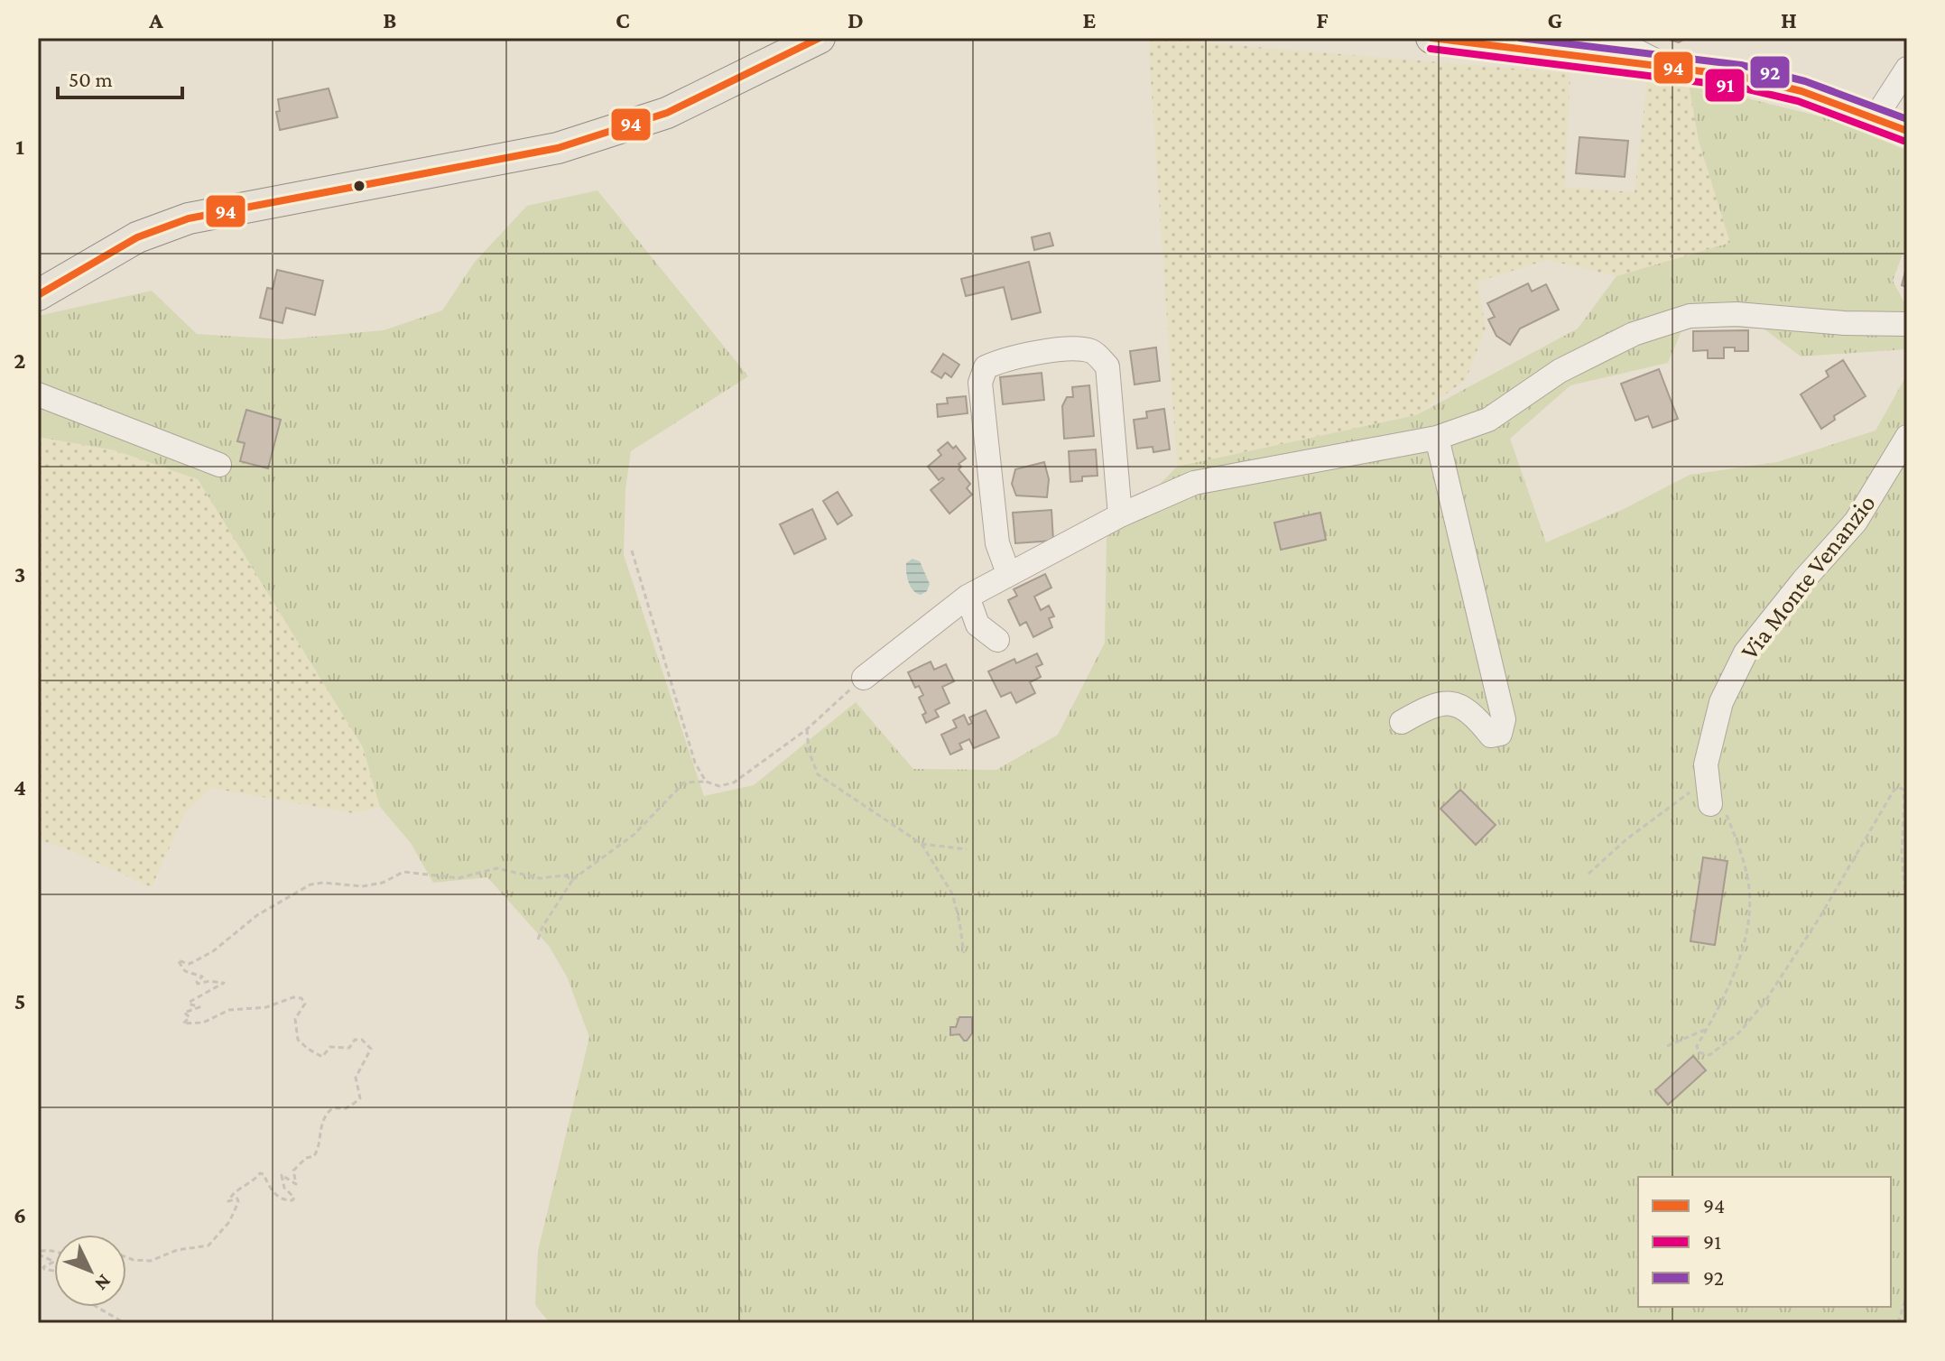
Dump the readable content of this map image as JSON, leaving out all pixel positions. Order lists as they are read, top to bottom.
{
  "streets": {
    "street": ["Via Monte Venanzio"]
  },
  "lines": ["transit line 94", "transit line 92", "transit line 91"],
  "legend": ["94", "91", "92"],
  "scale_bar": "50 m",
  "north": "bottom right",
  "grid": {
    "columns": [
      "A",
      "B",
      "C",
      "D",
      "E",
      "F",
      "G",
      "H"
    ],
    "rows": [
      "1",
      "2",
      "3",
      "4",
      "5",
      "6"
    ]
  }
}
